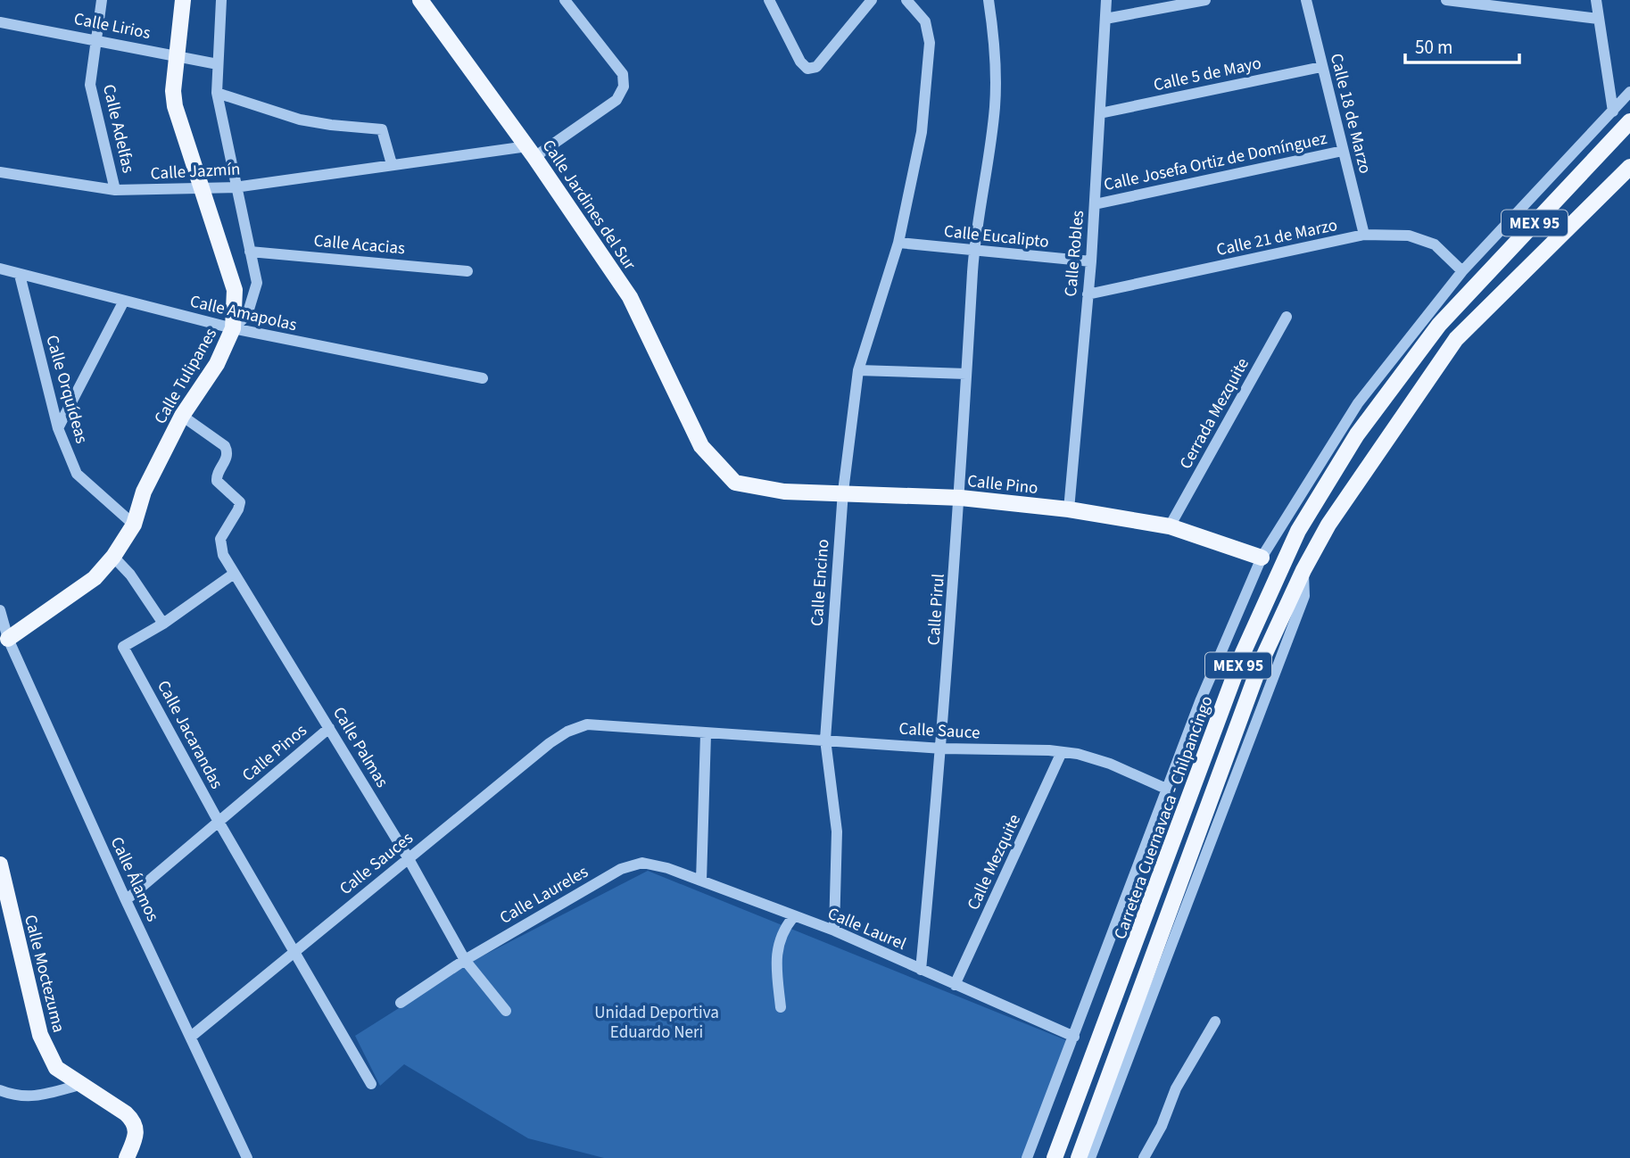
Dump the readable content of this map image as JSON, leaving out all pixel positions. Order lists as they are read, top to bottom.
{
  "streets": {
    "main road": [
      "Calle Jardines del Sur",
      "MEX 95",
      "Calle Tulipanes",
      "Calle Pino",
      "Carretera Cuernavaca - Chilpancingo",
      "Calle Moctezuma"
    ],
    "street": [
      "Calle Lirios",
      "Calle 5 de Mayo",
      "Calle 18 de Marzo",
      "Calle Adelfas",
      "Calle Josefa Ortiz de Domínguez",
      "Calle Jazmín",
      "Calle Eucalipto",
      "Calle 21 de Marzo",
      "Calle Acacias",
      "Calle Robles",
      "Calle Amapolas",
      "Calle Orquídeas",
      "Cerrada Mezquite",
      "Calle Encino",
      "Calle Pirul",
      "Calle Sauce",
      "Calle Jacarandas",
      "Calle Palmas",
      "Calle Pinos",
      "Calle Mezquite",
      "Calle Sauces",
      "Calle Álamos",
      "Calle Laureles",
      "Calle Laurel"
    ]
  },
  "crossings": [
    ["Calle Lirios", "Calle Adelfas"],
    ["Calle Lirios", "Calle Tulipanes"],
    ["Calle 5 de Mayo", "Calle 18 de Marzo"],
    ["Calle 5 de Mayo", "Calle Robles"],
    ["Calle 18 de Marzo", "Calle Josefa Ortiz de Domínguez"],
    ["Calle 18 de Marzo", "Calle 21 de Marzo"],
    ["Calle Adelfas", "Calle Jazmín"],
    ["Calle Josefa Ortiz de Domínguez", "Calle Robles"],
    ["Calle Jazmín", "Calle Jardines del Sur"],
    ["Calle Jazmín", "Calle Tulipanes"],
    ["Calle Jardines del Sur", "Calle Pino"],
    ["Calle Eucalipto", "Calle Robles"],
    ["Calle Eucalipto", "Calle Encino"],
    ["Calle Eucalipto", "Calle Pirul"],
    ["Calle 21 de Marzo", "Calle Robles"],
    ["Calle Robles", "Calle Pino"],
    ["Calle Amapolas", "Calle Tulipanes"],
    ["Calle Amapolas", "Calle Orquídeas"],
    ["Calle Tulipanes", "Calle Orquídeas"],
    ["Calle Tulipanes", "Calle Palmas"],
    ["Calle Tulipanes", "Calle Álamos"],
    ["Cerrada Mezquite", "Calle Pino"],
    ["Calle Pino", "Calle Encino"],
    ["Calle Pino", "Calle Pirul"],
    ["Calle Encino", "Calle Sauce"],
    ["Calle Encino", "Calle Laurel"],
    ["Calle Pirul", "Calle Sauce"],
    ["Calle Pirul", "Calle Laurel"],
    ["Calle Sauce", "Calle Mezquite"],
    ["Calle Sauce", "Calle Sauces"],
    ["Calle Jacarandas", "Calle Pinos"],
    ["Calle Jacarandas", "Calle Sauces"],
    ["Calle Palmas", "Calle Pinos"],
    ["Calle Palmas", "Calle Sauces"],
    ["Calle Palmas", "Calle Laureles"],
    ["Calle Pinos", "Calle Álamos"],
    ["Calle Mezquite", "Calle Laurel"],
    ["Calle Sauces", "Calle Álamos"],
    ["Calle Laureles", "Calle Laurel"]
  ],
  "parks": ["Unidad Deportiva Eduardo Neri"],
  "scale_bar": "50 m"
}
